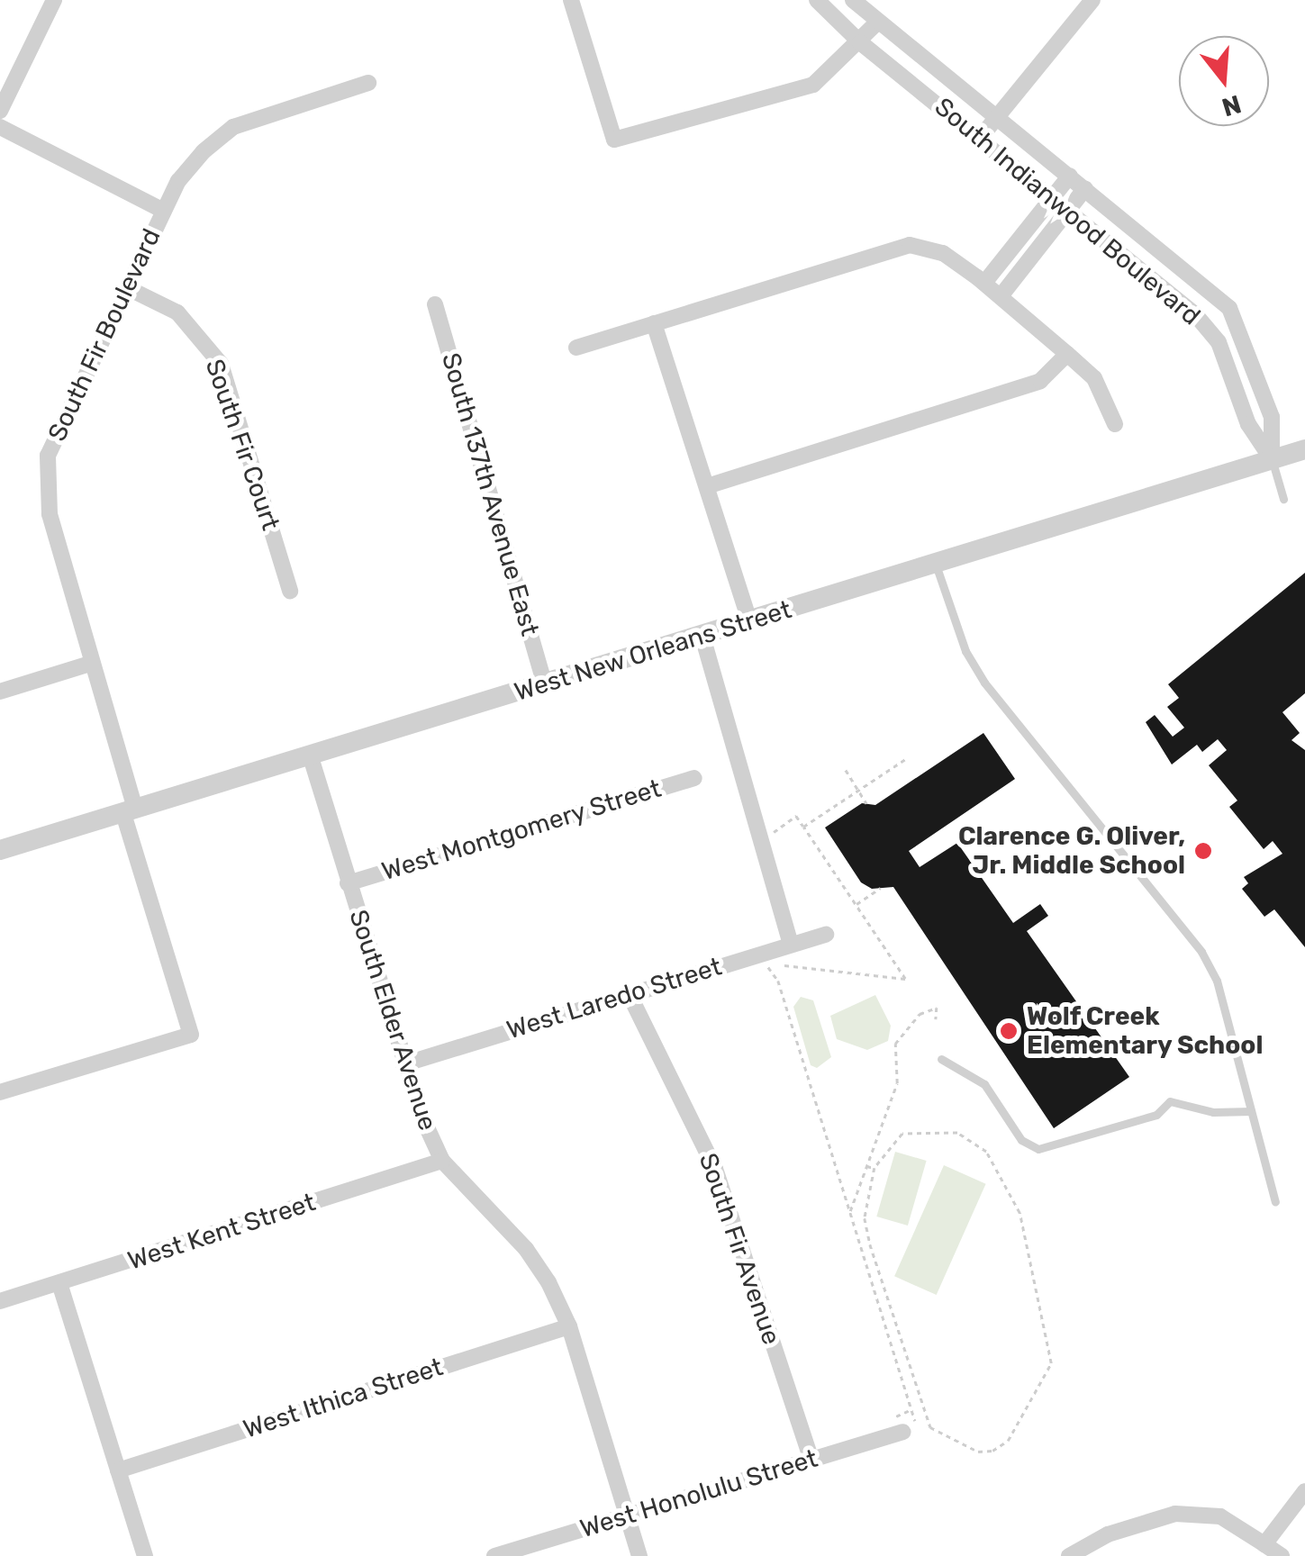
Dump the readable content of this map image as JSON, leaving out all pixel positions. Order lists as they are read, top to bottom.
{
  "streets": {
    "street": [
      "South Indianwood Boulevard",
      "South Fir Boulevard",
      "South Fir Court",
      "South 137th Avenue East",
      "West New Orleans Street",
      "West Montgomery Street",
      "West Laredo Street",
      "South Elder Avenue",
      "West Kent Street",
      "South Fir Avenue",
      "West Ithica Street",
      "West Honolulu Street"
    ]
  },
  "crossings": [
    ["South Indianwood Boulevard", "West New Orleans Street"],
    ["South Fir Boulevard", "South Fir Court"],
    ["South Fir Boulevard", "West New Orleans Street"],
    ["South 137th Avenue East", "West New Orleans Street"],
    ["West New Orleans Street", "South Elder Avenue"],
    ["West Montgomery Street", "South Elder Avenue"],
    ["West Laredo Street", "South Elder Avenue"],
    ["West Laredo Street", "South Fir Avenue"],
    ["South Elder Avenue", "West Kent Street"],
    ["South Elder Avenue", "West Ithica Street"],
    ["South Elder Avenue", "West Honolulu Street"],
    ["South Fir Avenue", "West Honolulu Street"]
  ],
  "places": ["Clarence G. Oliver, Jr. Middle School", "Wolf Creek Elementary School"],
  "north": "bottom"
}
